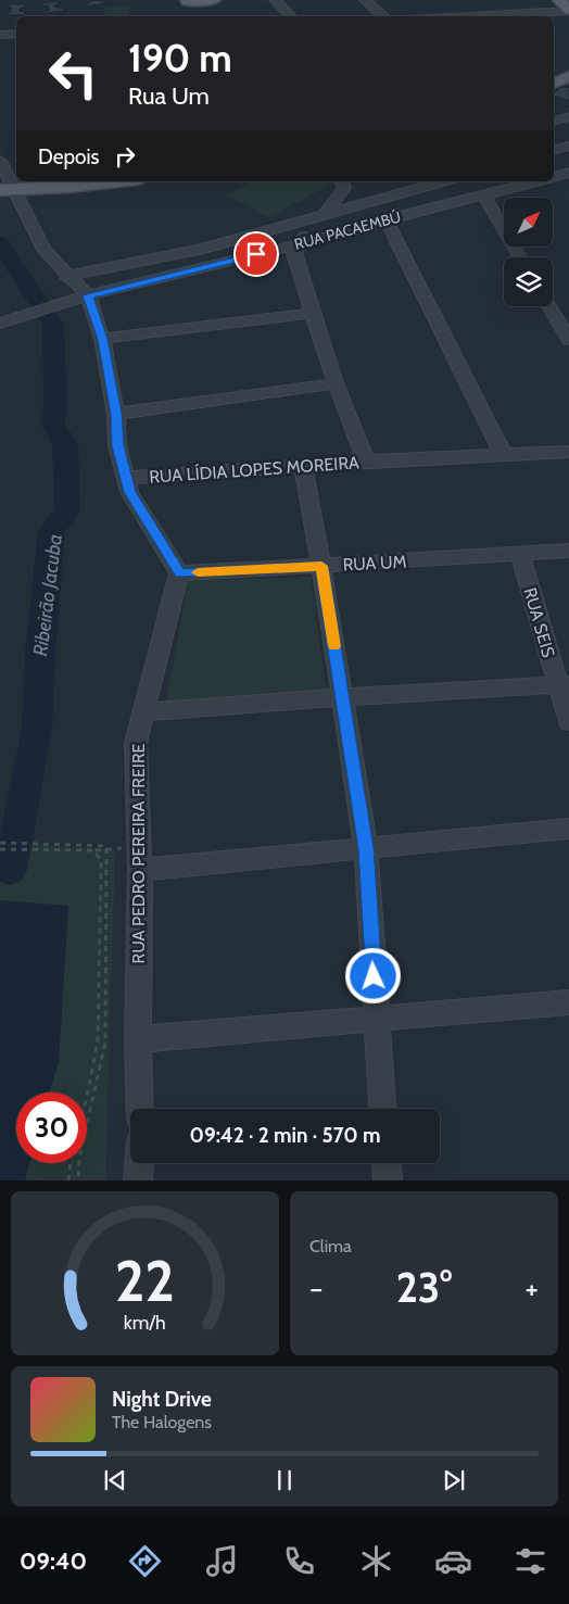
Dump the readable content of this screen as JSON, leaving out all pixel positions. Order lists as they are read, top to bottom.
{
  "streets": {
    "street": [
      "RUA PACAEMBÚ",
      "RUA LÍDIA LOPES MOREIRA",
      "RUA UM",
      "RUA SEIS",
      "RUA PEDRO PEREIRA FREIRE"
    ]
  },
  "crossings": [
    ["RUA PACAEMBÚ", "RUA LÍDIA LOPES MOREIRA"],
    ["RUA UM", "RUA SEIS"],
    ["RUA UM", "RUA PEDRO PEREIRA FREIRE"]
  ],
  "water": ["Ribeirão Jacuba"],
  "north": "top right",
  "page": {
    "turn": ["190 m", "Rua Um"],
    "then": "Depois",
    "limit": "30",
    "trip": "09:42 · 2 min · 570 m",
    "tile": "Clima",
    "heat": ["−", "23°", "+"],
    "song": ["Night Drive", "The Halogens"],
    "tabs": "09:40",
    "gauge": ["22", "km/h"]
  }
}
